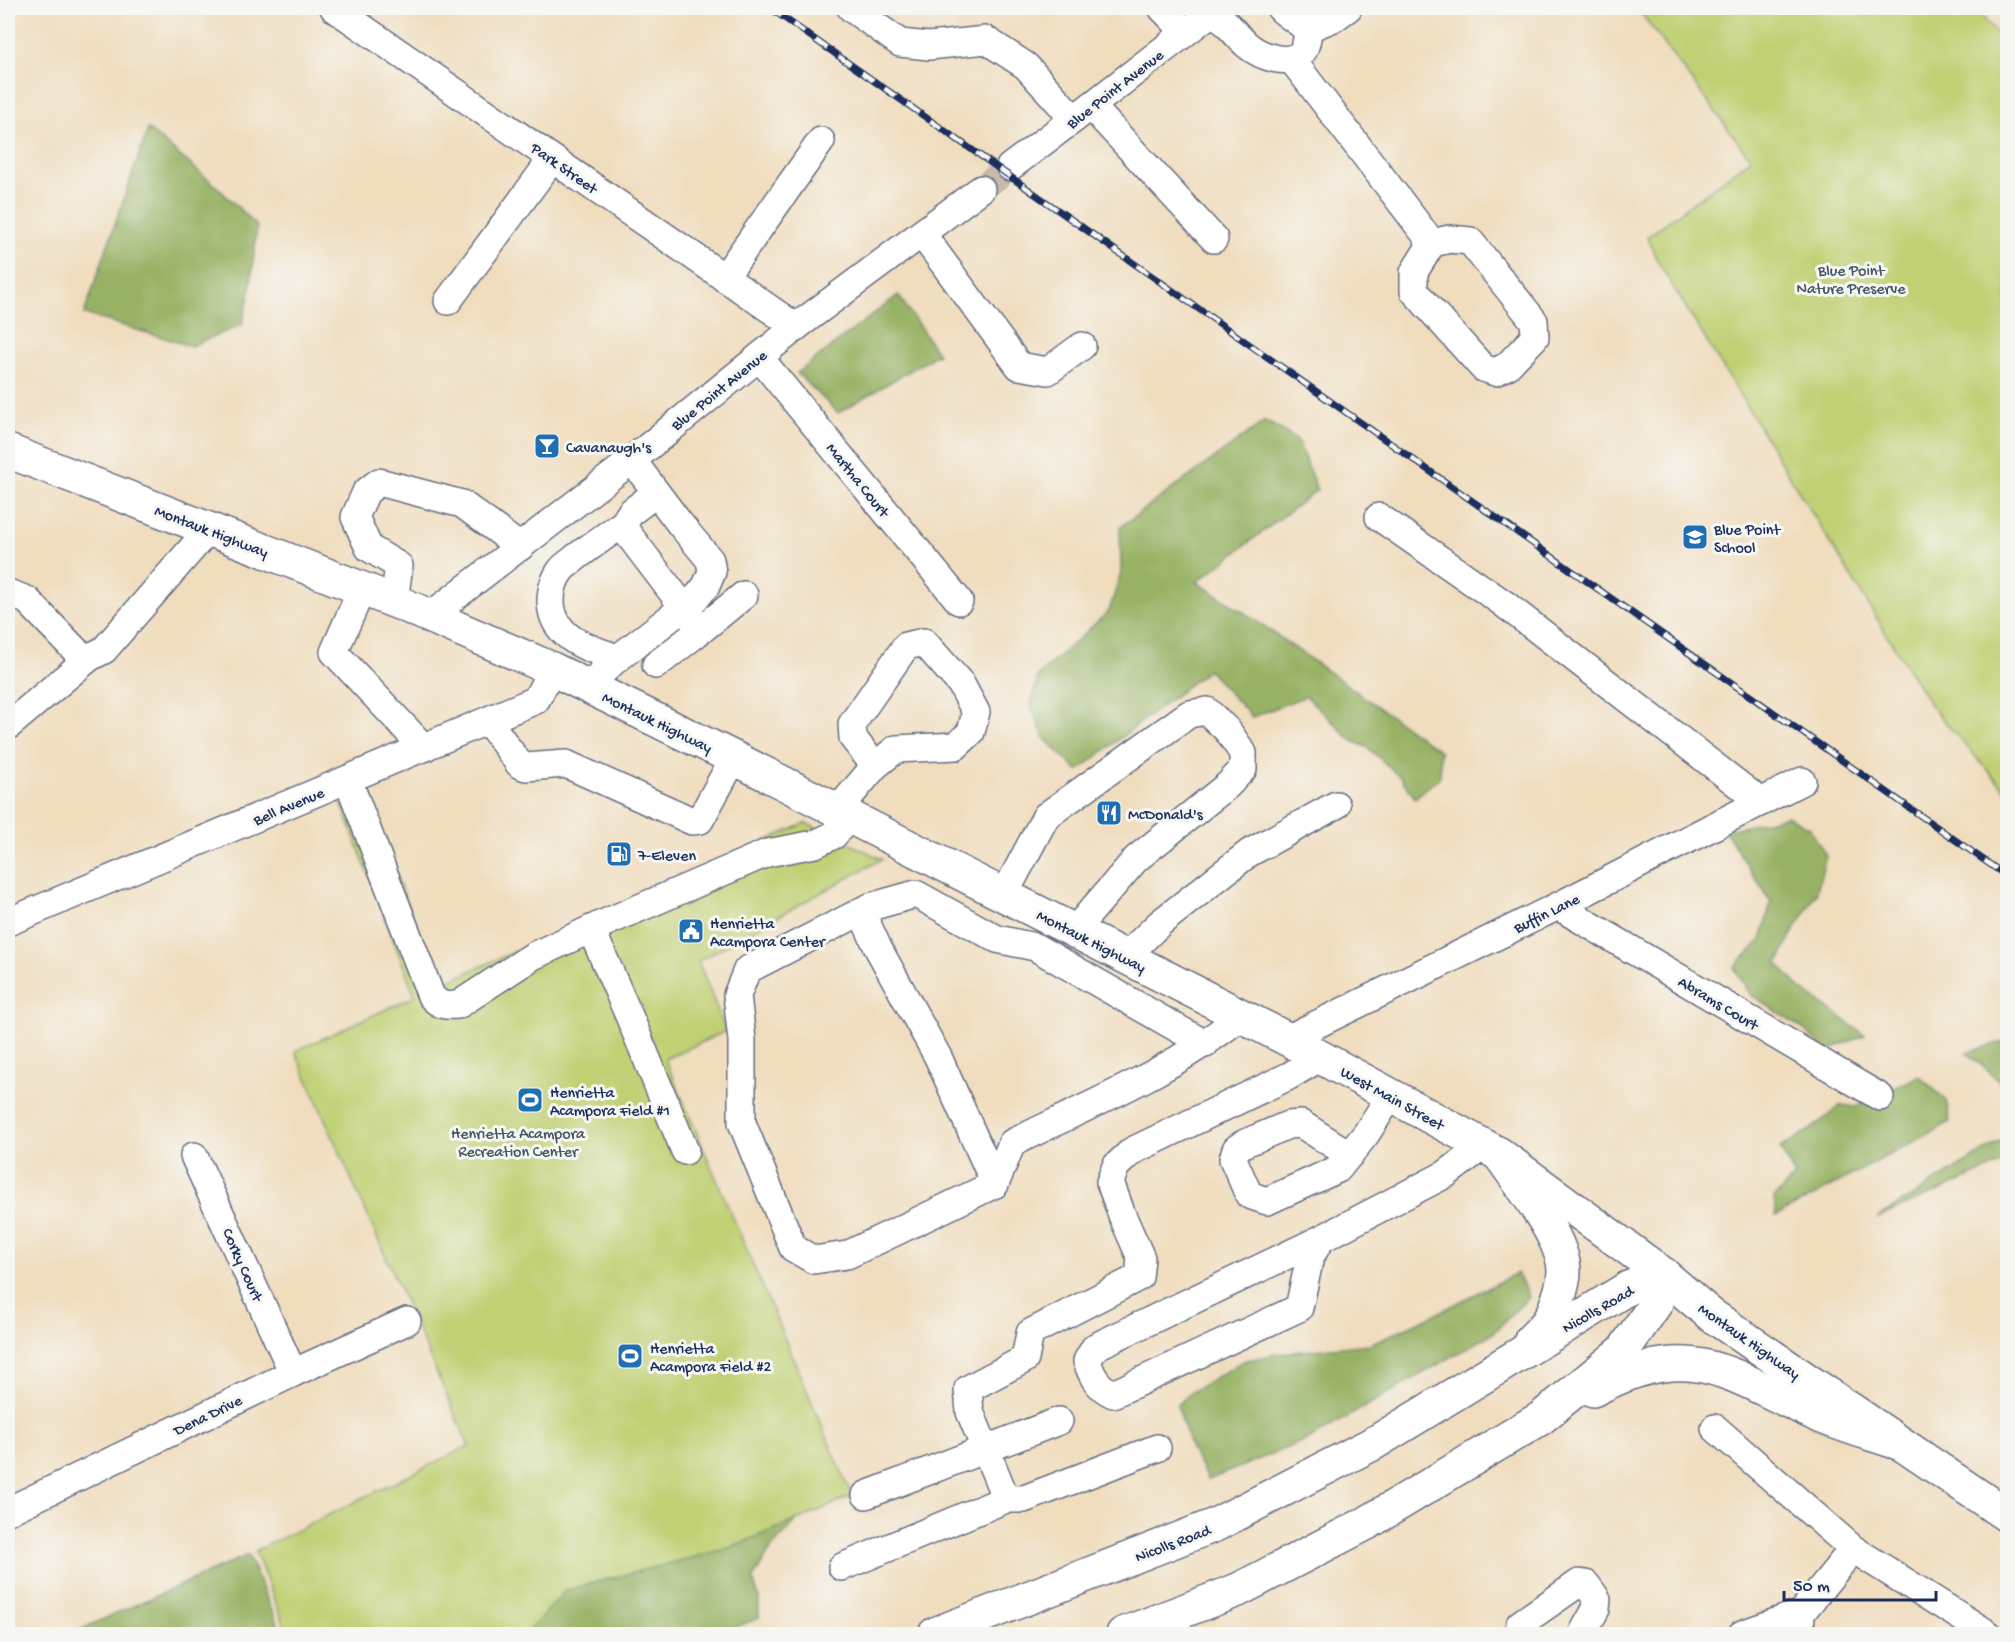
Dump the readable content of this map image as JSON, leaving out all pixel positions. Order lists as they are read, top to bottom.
{
  "streets": {
    "main road": ["Montauk Highway", "West Main Street", "Nicolls Road"],
    "street": [
      "Blue Point Avenue",
      "Park Street",
      "Martha Court",
      "Bell Avenue",
      "Buffin Lane",
      "Abrams Court",
      "Corky Court",
      "Dena Drive"
    ]
  },
  "crossings": [
    ["Blue Point Avenue", "Park Street"],
    ["Blue Point Avenue", "Martha Court"],
    ["Blue Point Avenue", "Montauk Highway"],
    ["Montauk Highway", "Bell Avenue"],
    ["Montauk Highway", "Buffin Lane"],
    ["Montauk Highway", "West Main Street"],
    ["Montauk Highway", "Nicolls Road"],
    ["Buffin Lane", "Abrams Court"],
    ["Buffin Lane", "West Main Street"],
    ["Corky Court", "Dena Drive"]
  ],
  "parks": ["Blue Point Nature Preserve", "Henrietta Acampora Recreation Center"],
  "places": {
    "bar": ["Cavanaugh's"],
    "school or university": ["Blue Point School"],
    "restaurant": ["McDonald's"],
    "fuel station": ["7-Eleven"],
    "public building": ["Henrietta Acampora Center"],
    "sports": ["Henrietta Acampora Field #1", "Henrietta Acampora Field #2"]
  },
  "scale_bar": "50 m"
}
